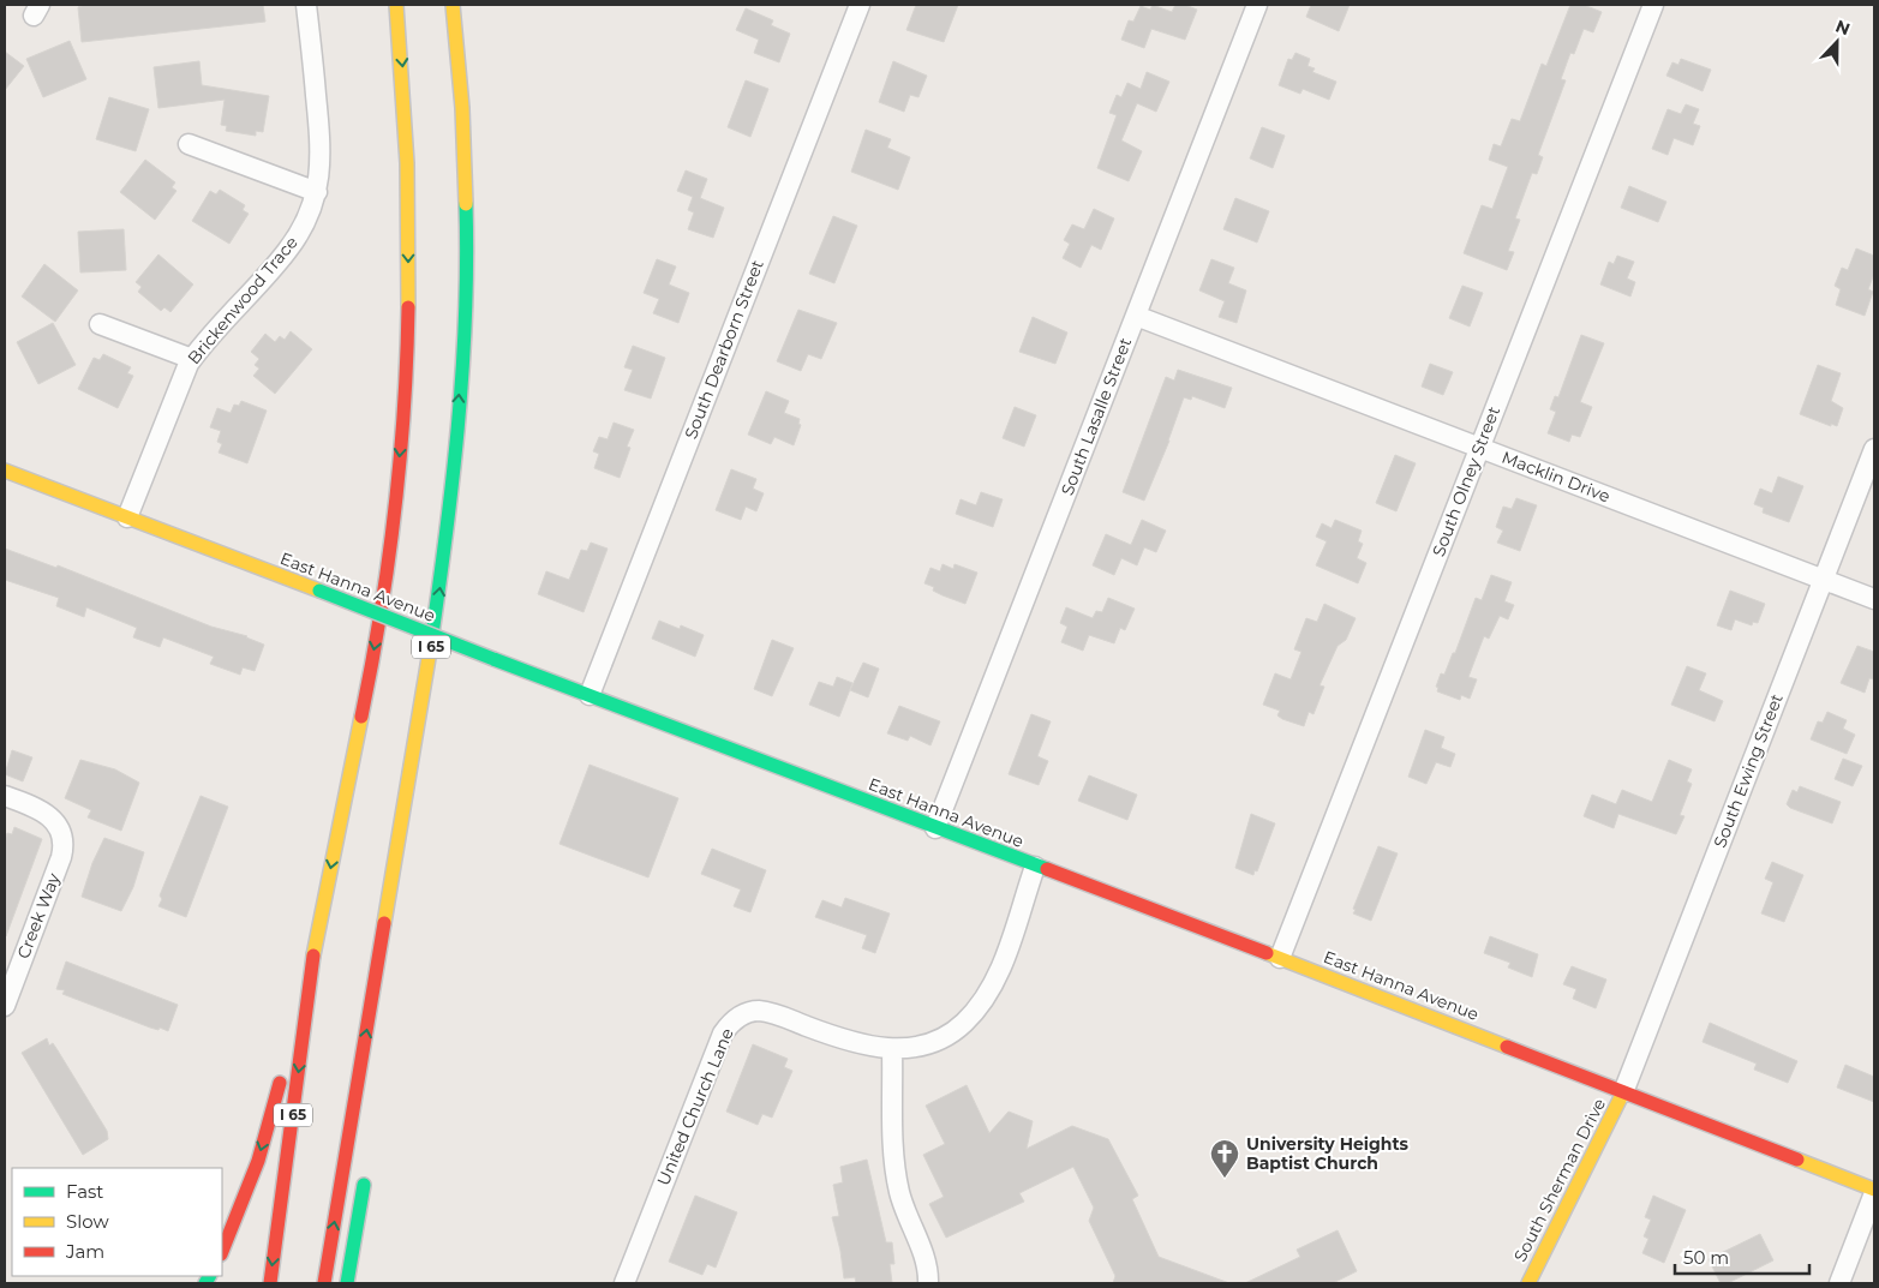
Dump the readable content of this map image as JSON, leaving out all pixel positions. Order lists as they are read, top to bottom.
{
  "streets": {
    "main road": ["East Hanna Avenue", "I 65", "South Sherman Drive"],
    "street": [
      "Brickenwood Trace",
      "South Dearborn Street",
      "South Lasalle Street",
      "Macklin Drive",
      "South Olney Street",
      "South Ewing Street",
      "Creek Way",
      "United Church Lane"
    ]
  },
  "crossings": [
    ["Brickenwood Trace", "East Hanna Avenue"],
    ["South Dearborn Street", "East Hanna Avenue"],
    ["South Lasalle Street", "Macklin Drive"],
    ["South Lasalle Street", "East Hanna Avenue"],
    ["Macklin Drive", "South Olney Street"],
    ["Macklin Drive", "South Ewing Street"],
    ["South Olney Street", "East Hanna Avenue"],
    ["East Hanna Avenue", "South Ewing Street"],
    ["East Hanna Avenue", "United Church Lane"],
    ["East Hanna Avenue", "South Sherman Drive"],
    ["South Ewing Street", "South Sherman Drive"]
  ],
  "places": {
    "church": ["University Heights Baptist Church"]
  },
  "legend": ["Fast", "Slow", "Jam"],
  "scale_bar": "50 m",
  "north": "top"
}
